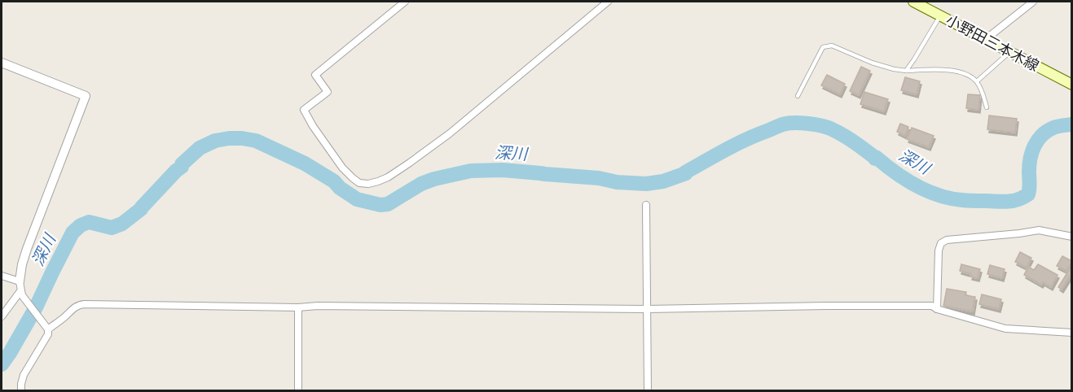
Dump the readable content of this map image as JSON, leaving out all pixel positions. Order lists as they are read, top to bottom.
{
  "streets": {
    "main road": ["小野田三本木線"]
  },
  "water": ["深川"]
}
